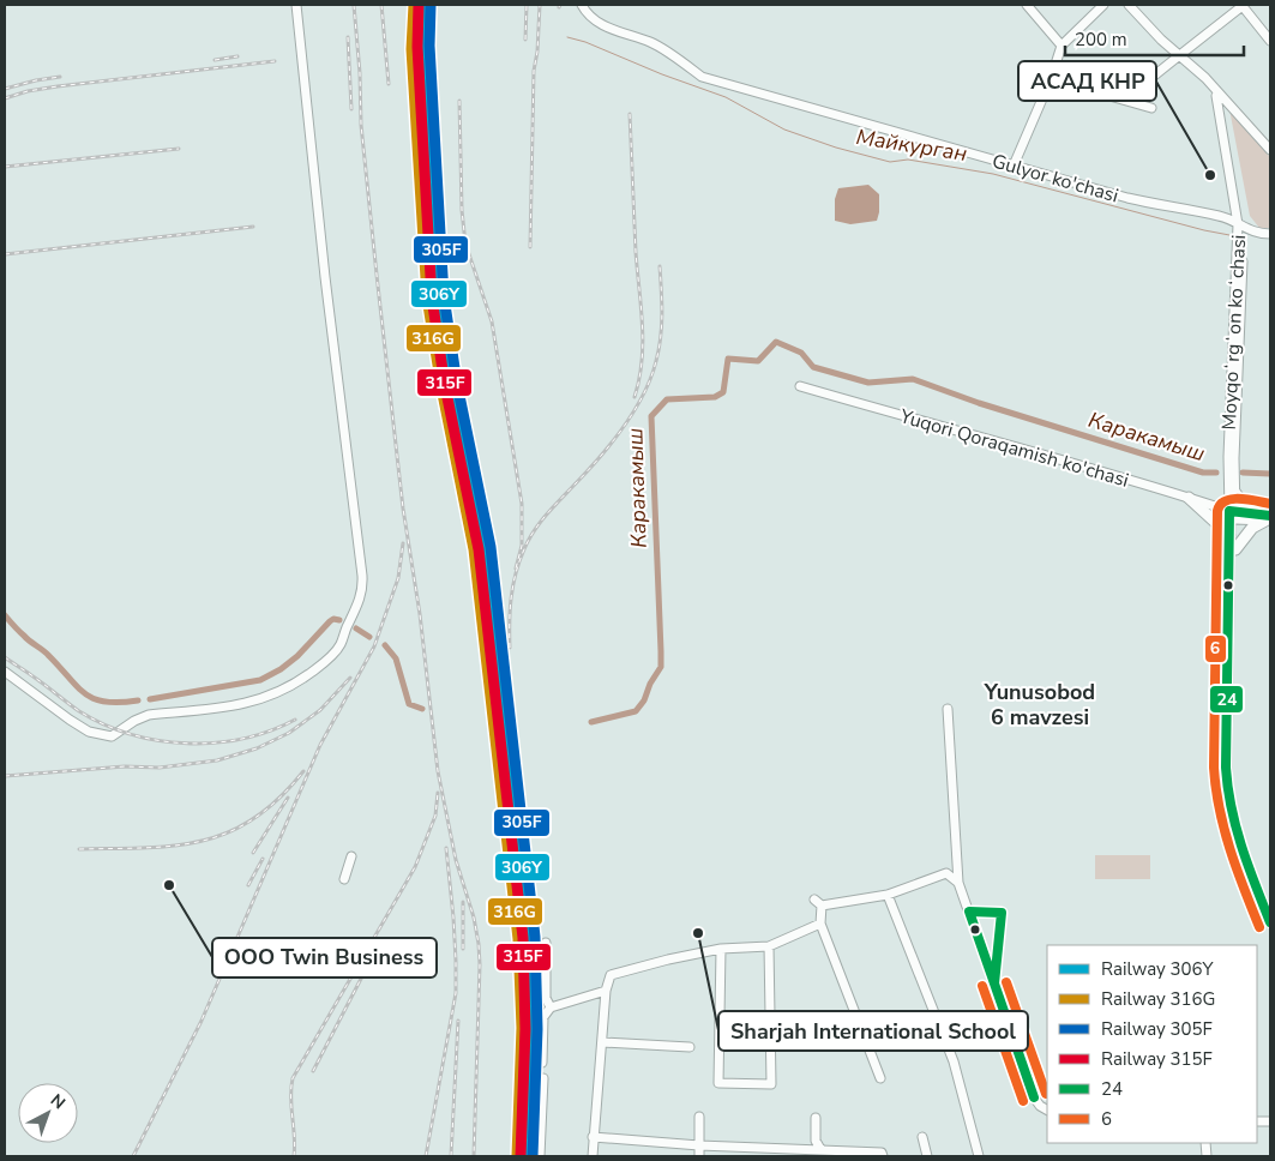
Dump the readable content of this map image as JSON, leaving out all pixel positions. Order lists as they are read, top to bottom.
{
  "streets": {
    "main road": ["Yuqori Qoraqamish ko'chasi"],
    "street": ["Gulyor ko'chasi", "Moyqoʻrgʻon koʻchasi"]
  },
  "crossings": [
    ["Gulyor ko'chasi", "Moyqoʻrgʻon koʻchasi"],
    ["Moyqoʻrgʻon koʻchasi", "Yuqori Qoraqamish ko'chasi"]
  ],
  "districts": ["Yunusobod 6 mavzesi"],
  "water": ["Майкурган", "Каракамыш"],
  "places": ["АСАД КНР", "ООО Twin Business", "Sharjah International School"],
  "lines": [
    "rail line 306Y",
    "rail line 316G",
    "rail line 305F",
    "rail line 315F",
    "transit line 6",
    "transit line 24"
  ],
  "legend": [
    "Railway 306Y",
    "Railway 316G",
    "Railway 305F",
    "Railway 315F",
    "24",
    "6"
  ],
  "scale_bar": "200 m",
  "north": "top right"
}
